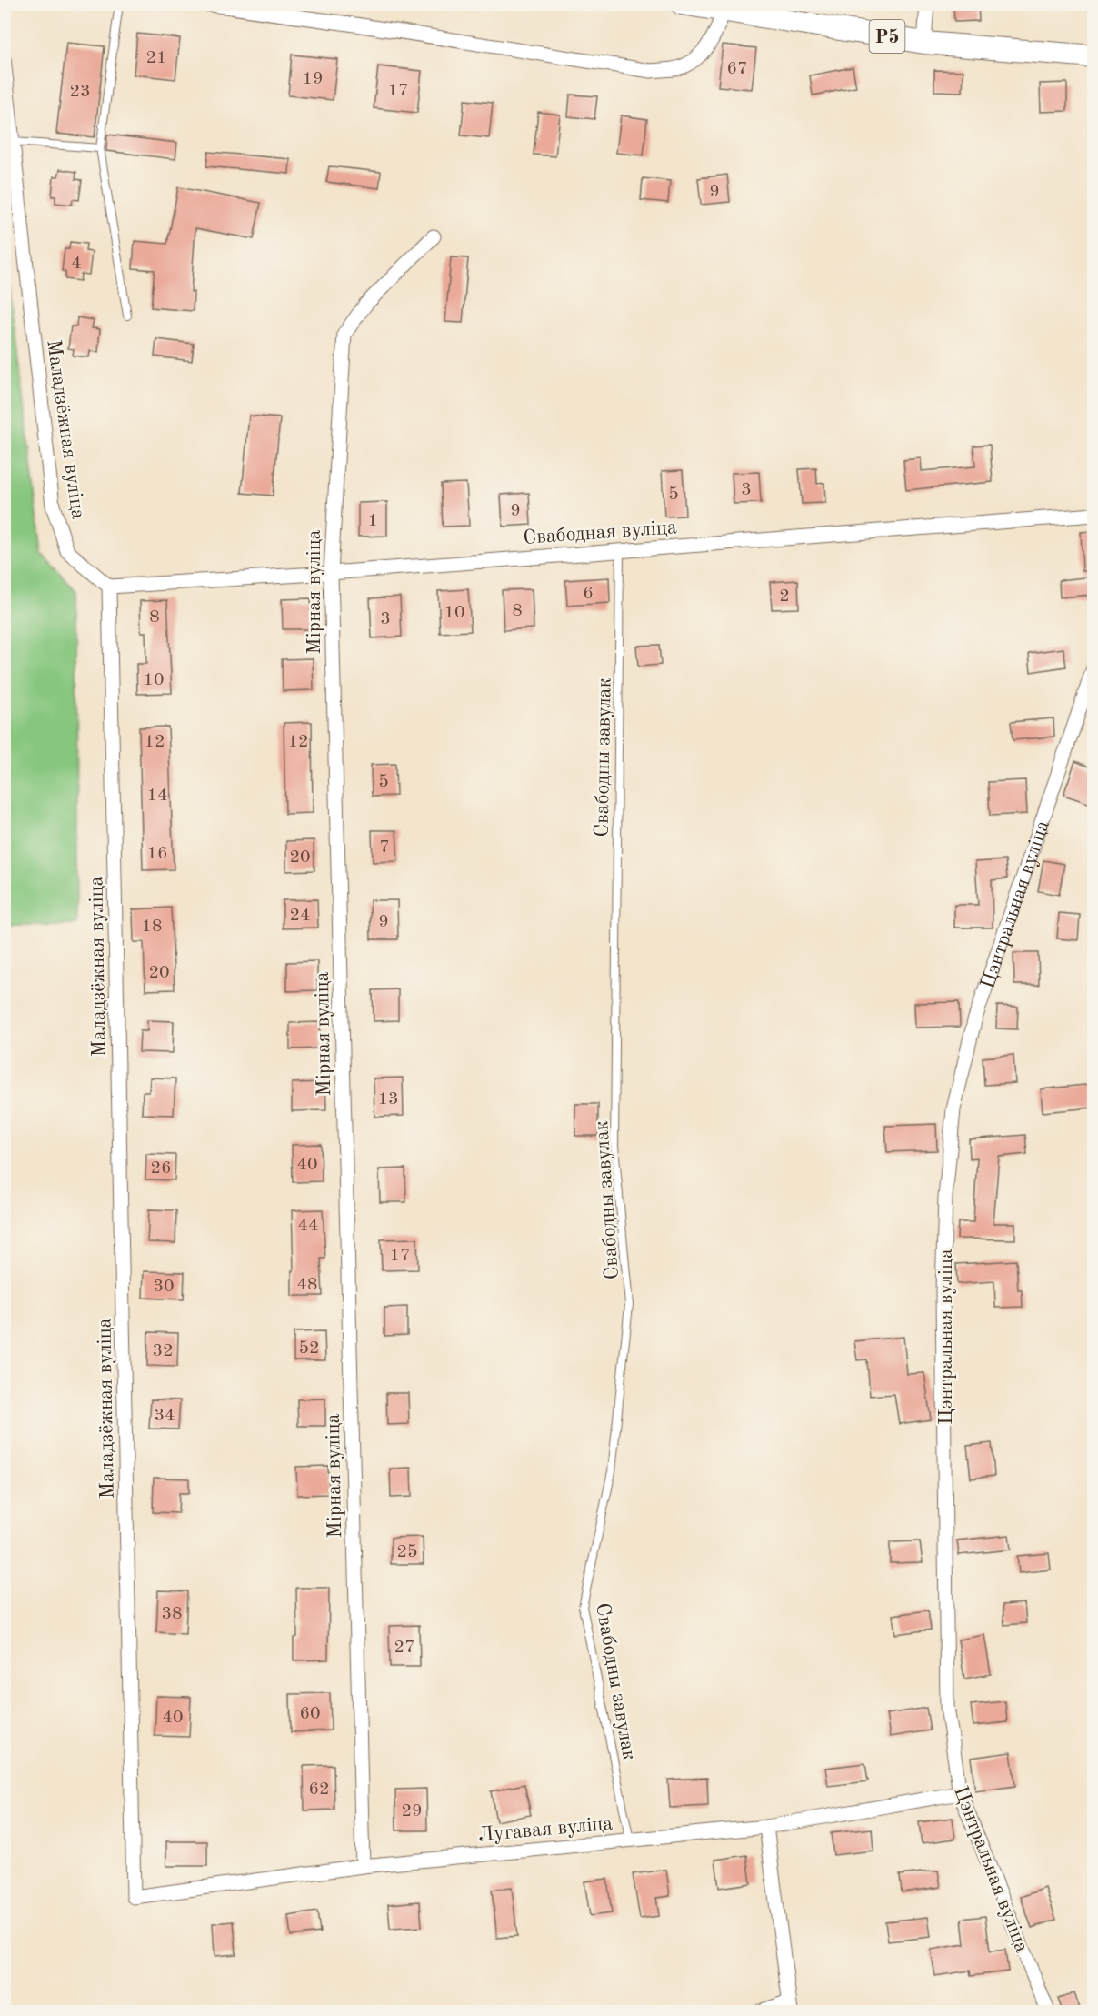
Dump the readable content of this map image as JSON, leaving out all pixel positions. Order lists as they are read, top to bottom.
{
  "streets": {
    "main road": ["Р5"],
    "street": [
      "Маладзёжная вуліца",
      "Свабодная вуліца",
      "Мірная вуліца",
      "Цэнтральная вуліца",
      "Лугавая вуліца"
    ],
    "lane": ["Свабодны завулак"]
  },
  "crossings": [
    ["Маладзёжная вуліца", "Свабодная вуліца"],
    ["Маладзёжная вуліца", "Лугавая вуліца"],
    ["Свабодная вуліца", "Мірная вуліца"],
    ["Свабодная вуліца", "Свабодны завулак"],
    ["Мірная вуліца", "Лугавая вуліца"],
    ["Свабодны завулак", "Лугавая вуліца"],
    ["Цэнтральная вуліца", "Лугавая вуліца"]
  ],
  "house_numbers": [
    "21",
    "67",
    "19",
    "17",
    "23",
    "9",
    "4",
    "3",
    "5",
    "9",
    "1",
    "6",
    "2",
    "8",
    "10",
    "8",
    "3",
    "10",
    "12",
    "12",
    "5",
    "14",
    "7",
    "16",
    "20",
    "24",
    "9",
    "18",
    "20",
    "13",
    "40",
    "26",
    "44",
    "17",
    "48",
    "30",
    "52",
    "32",
    "34",
    "25",
    "38",
    "27",
    "60",
    "40",
    "62",
    "29"
  ]
}
